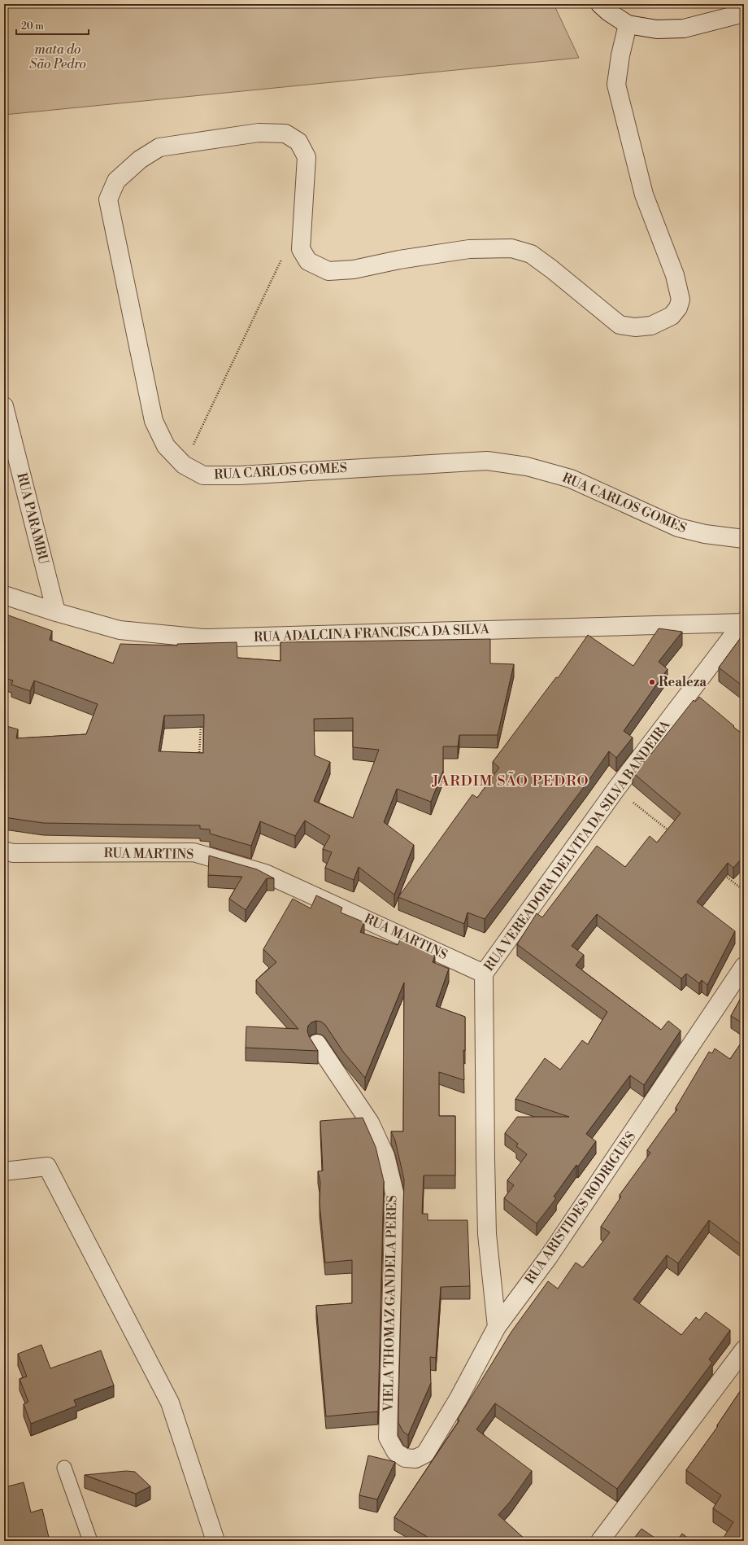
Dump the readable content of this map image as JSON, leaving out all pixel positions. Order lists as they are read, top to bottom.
{
  "streets": {
    "street": [
      "RUA CARLOS GOMES",
      "RUA PARAMBU",
      "RUA ADALCINA FRANCISCA DA SILVA",
      "RUA VEREADORA DELVITA DA SILVA BANDEIRA",
      "RUA MARTINS",
      "RUA ARISTIDES RODRIGUES",
      "VIELA THOMAZ GANDELA PERES"
    ]
  },
  "crossings": [
    ["RUA PARAMBU", "RUA ADALCINA FRANCISCA DA SILVA"],
    ["RUA ADALCINA FRANCISCA DA SILVA", "RUA VEREADORA DELVITA DA SILVA BANDEIRA"],
    ["RUA VEREADORA DELVITA DA SILVA BANDEIRA", "RUA MARTINS"],
    ["RUA VEREADORA DELVITA DA SILVA BANDEIRA", "RUA ARISTIDES RODRIGUES"],
    ["RUA ARISTIDES RODRIGUES", "VIELA THOMAZ GANDELA PERES"]
  ],
  "districts": ["JARDIM SÃO PEDRO"],
  "parks": ["mata do São Pedro"],
  "places": ["Realeza"],
  "scale_bar": "20 m"
}
